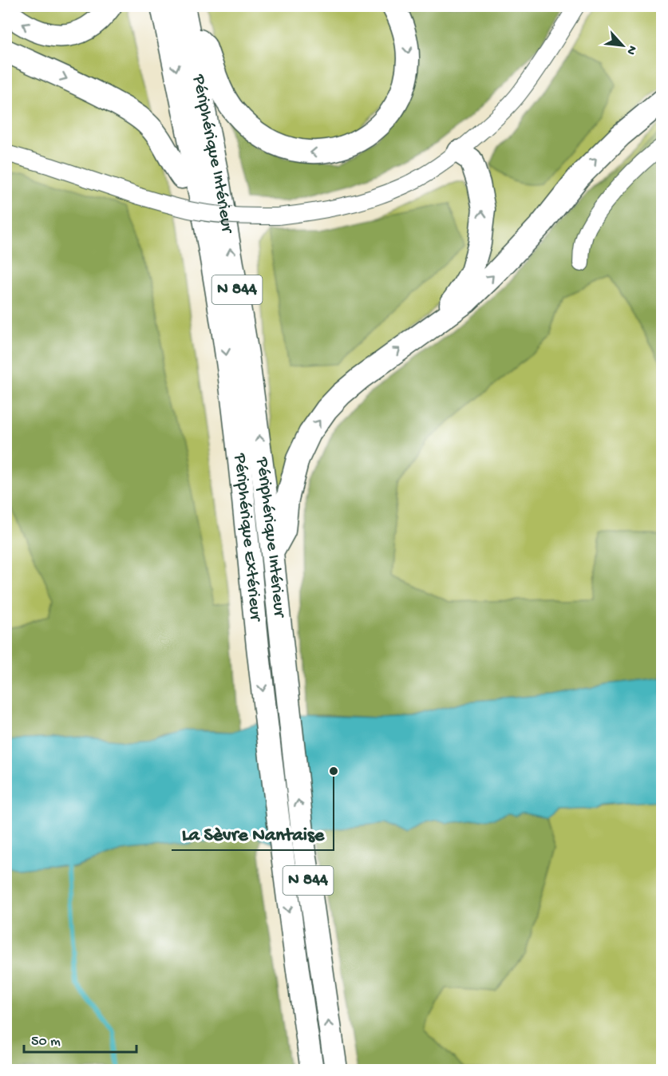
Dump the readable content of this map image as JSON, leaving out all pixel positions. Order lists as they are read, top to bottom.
{
  "streets": {
    "highway": ["Périphérique Intérieur", "N 844", "Périphérique Extérieur"]
  },
  "one_way": ["Périphérique Intérieur", "Périphérique Extérieur"],
  "places": ["La Sèvre Nantaise"],
  "scale_bar": "50 m",
  "north": "bottom right"
}
